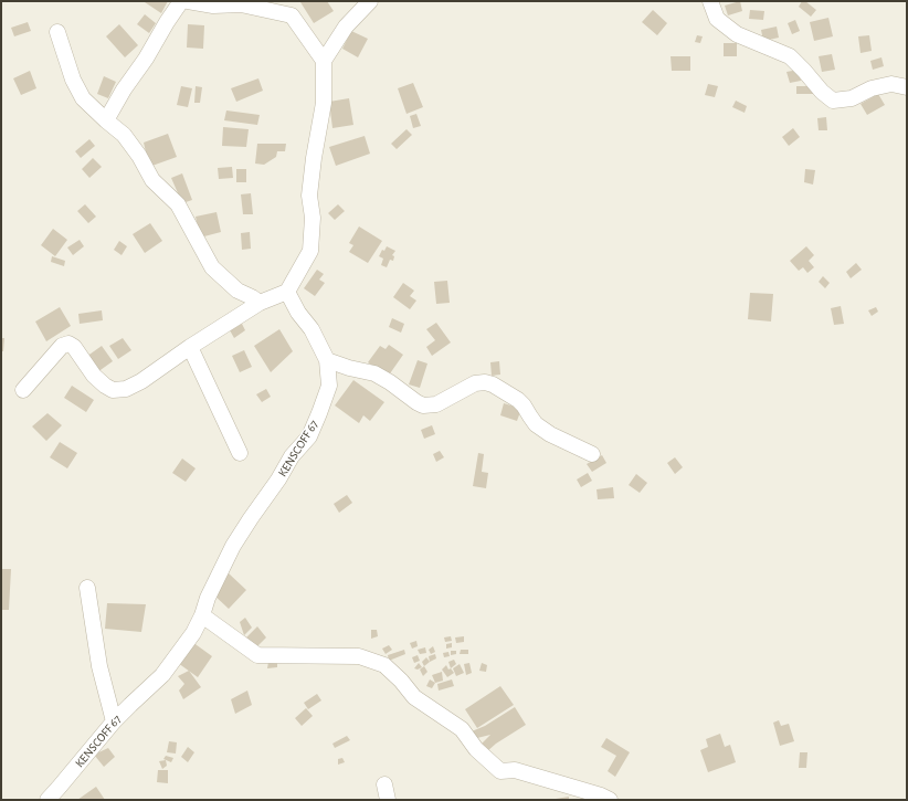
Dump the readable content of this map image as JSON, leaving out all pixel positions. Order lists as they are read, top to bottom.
{
  "streets": {
    "street": ["KENSCOFF 67"]
  }
}
